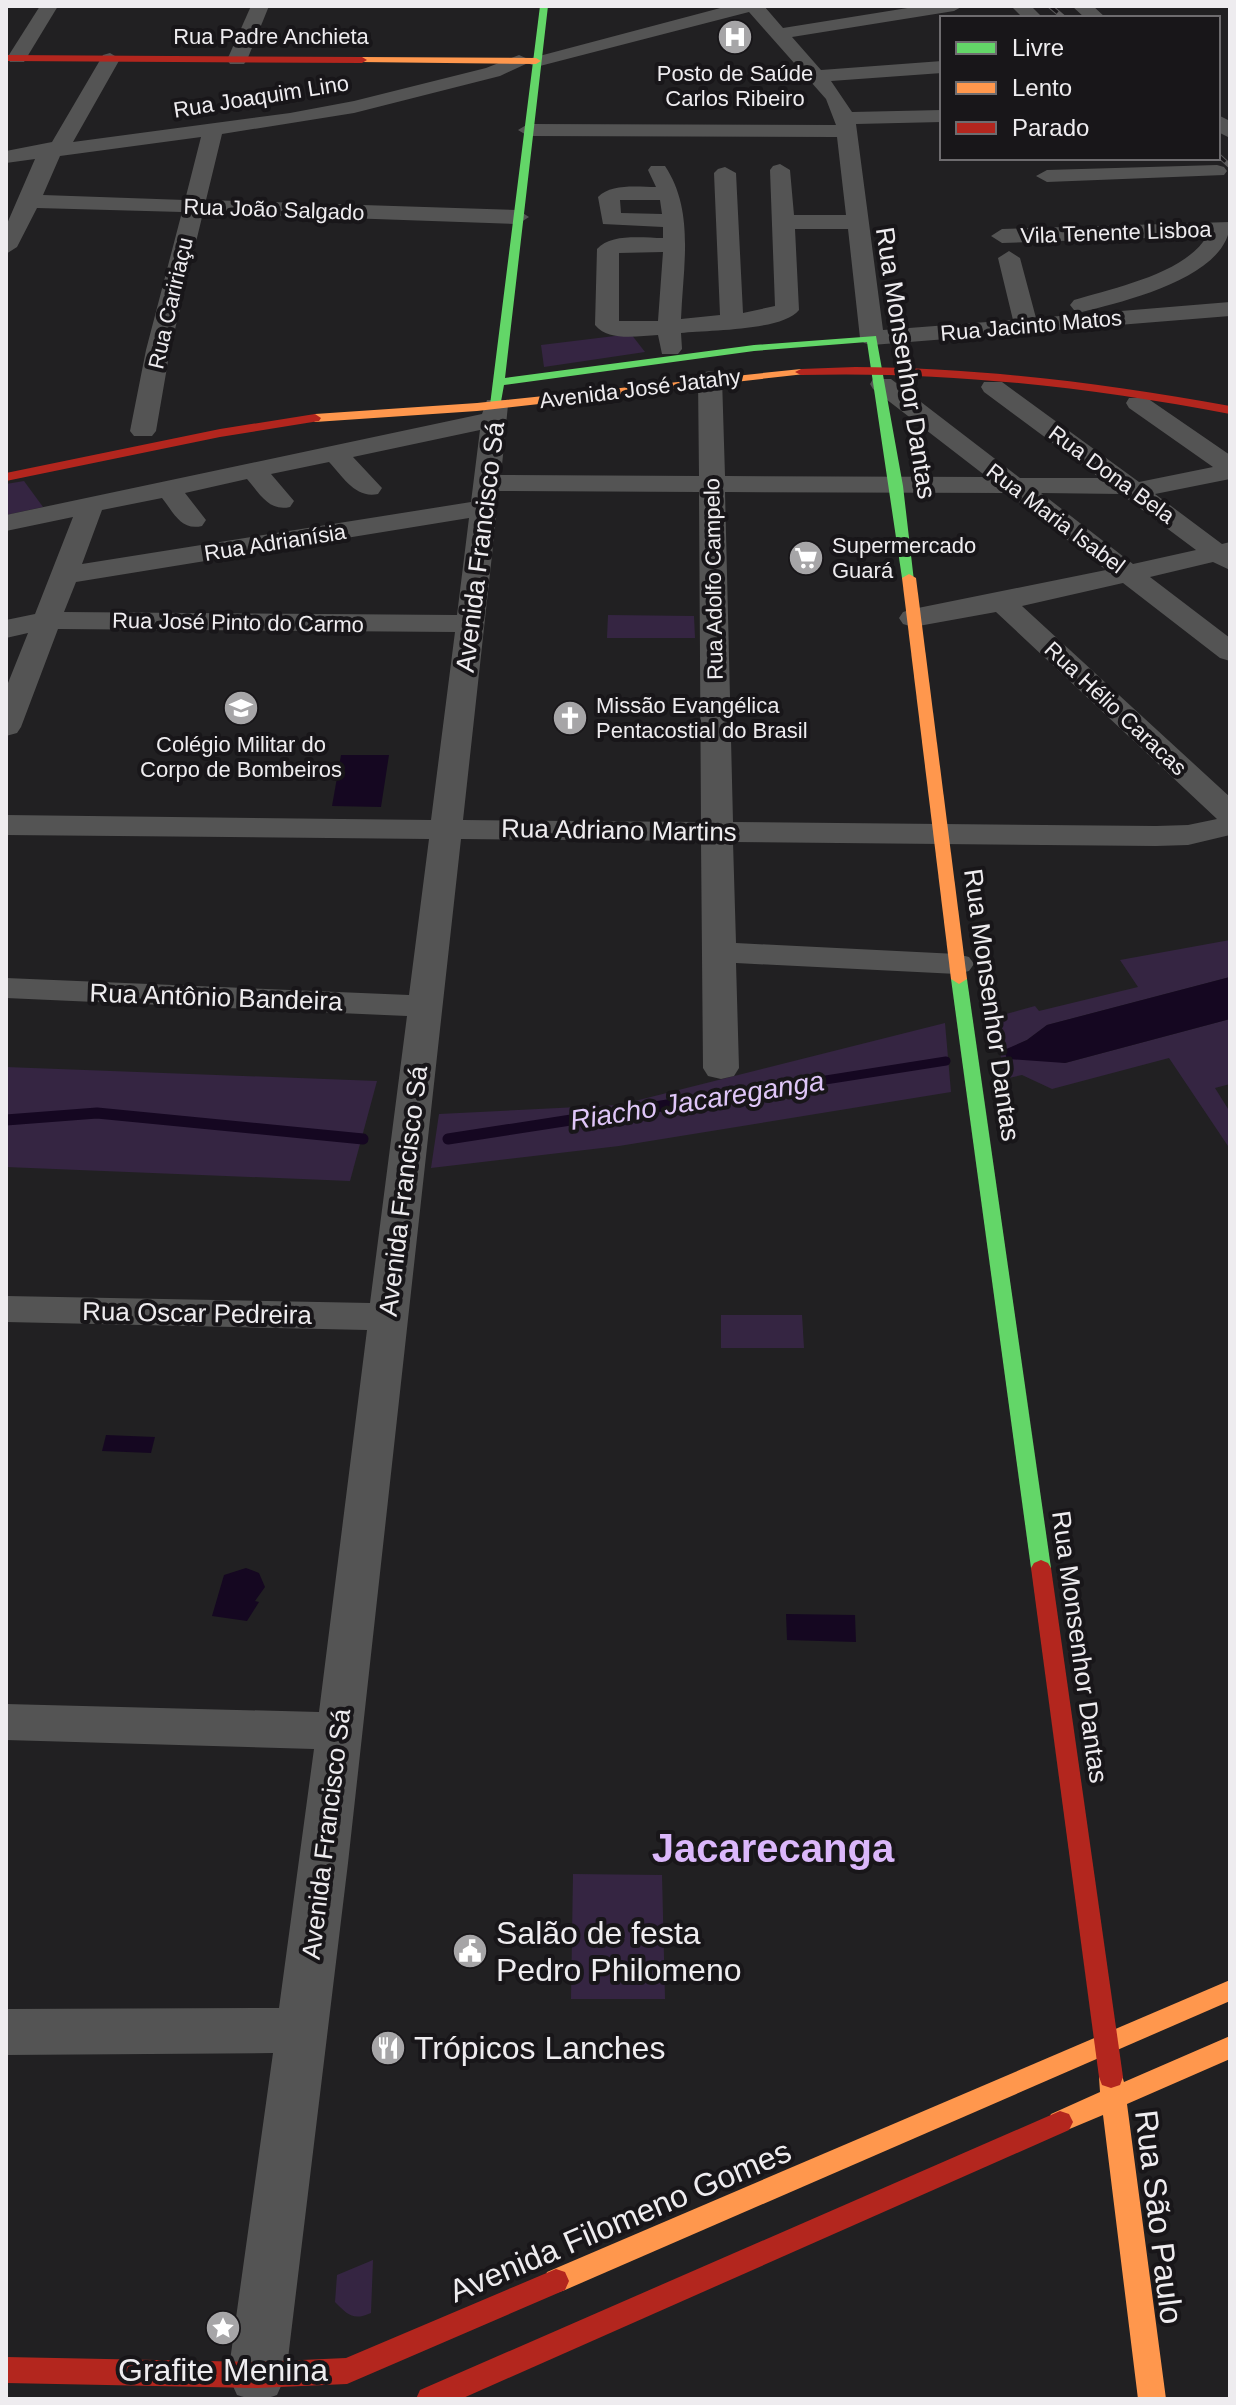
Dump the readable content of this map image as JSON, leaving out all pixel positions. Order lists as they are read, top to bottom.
{
  "streets": {
    "main road": [
      "Rua Padre Anchieta",
      "Rua Jacinto Matos",
      "Rua Monsenhor Dantas",
      "Avenida José Jatahy",
      "Avenida Francisco Sá",
      "Rua São Paulo",
      "Avenida Filomeno Gomes"
    ],
    "street": [
      "Rua Joaquim Lino",
      "Rua João Salgado",
      "Vila Tenente Lisboa",
      "Rua Caririaçu",
      "Rua Dona Bela",
      "Rua Maria Isabel",
      "Rua Adrianísia",
      "Rua Adolfo Campelo",
      "Rua José Pinto do Carmo",
      "Rua Hélio Caracas",
      "Rua Adriano Martins",
      "Rua Antônio Bandeira",
      "Rua Oscar Pedreira"
    ]
  },
  "crossings": [
    ["Rua Padre Anchieta", "Rua Joaquim Lino"],
    ["Rua Padre Anchieta", "Avenida Francisco Sá"],
    ["Rua Joaquim Lino", "Rua Caririaçu"],
    ["Rua Joaquim Lino", "Rua Monsenhor Dantas"],
    ["Rua Joaquim Lino", "Avenida Francisco Sá"],
    ["Rua João Salgado", "Rua Caririaçu"],
    ["Rua João Salgado", "Avenida Francisco Sá"],
    ["Vila Tenente Lisboa", "Rua Jacinto Matos"],
    ["Rua Caririaçu", "Avenida José Jatahy"],
    ["Rua Jacinto Matos", "Rua Monsenhor Dantas"],
    ["Rua Jacinto Matos", "Avenida José Jatahy"],
    ["Rua Jacinto Matos", "Rua Maria Isabel"],
    ["Rua Jacinto Matos", "Avenida Francisco Sá"],
    ["Rua Monsenhor Dantas", "Avenida José Jatahy"],
    ["Rua Monsenhor Dantas", "Rua Maria Isabel"],
    ["Rua Monsenhor Dantas", "Rua Adrianísia"],
    ["Rua Monsenhor Dantas", "Rua Adriano Martins"],
    ["Rua Monsenhor Dantas", "Rua São Paulo"],
    ["Rua Monsenhor Dantas", "Avenida Filomeno Gomes"],
    ["Avenida José Jatahy", "Rua Maria Isabel"],
    ["Avenida José Jatahy", "Avenida Francisco Sá"],
    ["Avenida José Jatahy", "Rua Adolfo Campelo"],
    ["Rua Dona Bela", "Rua Adrianísia"],
    ["Rua Maria Isabel", "Rua Adrianísia"],
    ["Rua Adrianísia", "Avenida Francisco Sá"],
    ["Rua Adrianísia", "Rua Adolfo Campelo"],
    ["Avenida Francisco Sá", "Rua José Pinto do Carmo"],
    ["Avenida Francisco Sá", "Rua Adriano Martins"],
    ["Avenida Francisco Sá", "Rua Antônio Bandeira"],
    ["Avenida Francisco Sá", "Rua Oscar Pedreira"],
    ["Avenida Francisco Sá", "Avenida Filomeno Gomes"],
    ["Rua Adolfo Campelo", "Rua Adriano Martins"],
    ["Rua São Paulo", "Avenida Filomeno Gomes"]
  ],
  "districts": ["Jacarecanga"],
  "water": ["Riacho Jacareganga"],
  "places": {
    "hospital": ["Posto de Saúde Carlos Ribeiro"],
    "supermarket": ["Supermercado Guará"],
    "school or university": ["Colégio Militar do Corpo de Bombeiros"],
    "church": ["Missão Evangélica Pentacostial do Brasil"],
    "public building": ["Salão de festa Pedro Philomeno"],
    "restaurant": ["Trópicos Lanches"],
    "place": ["Grafite Menina"]
  },
  "legend": ["Livre", "Lento", "Parado"]
}
